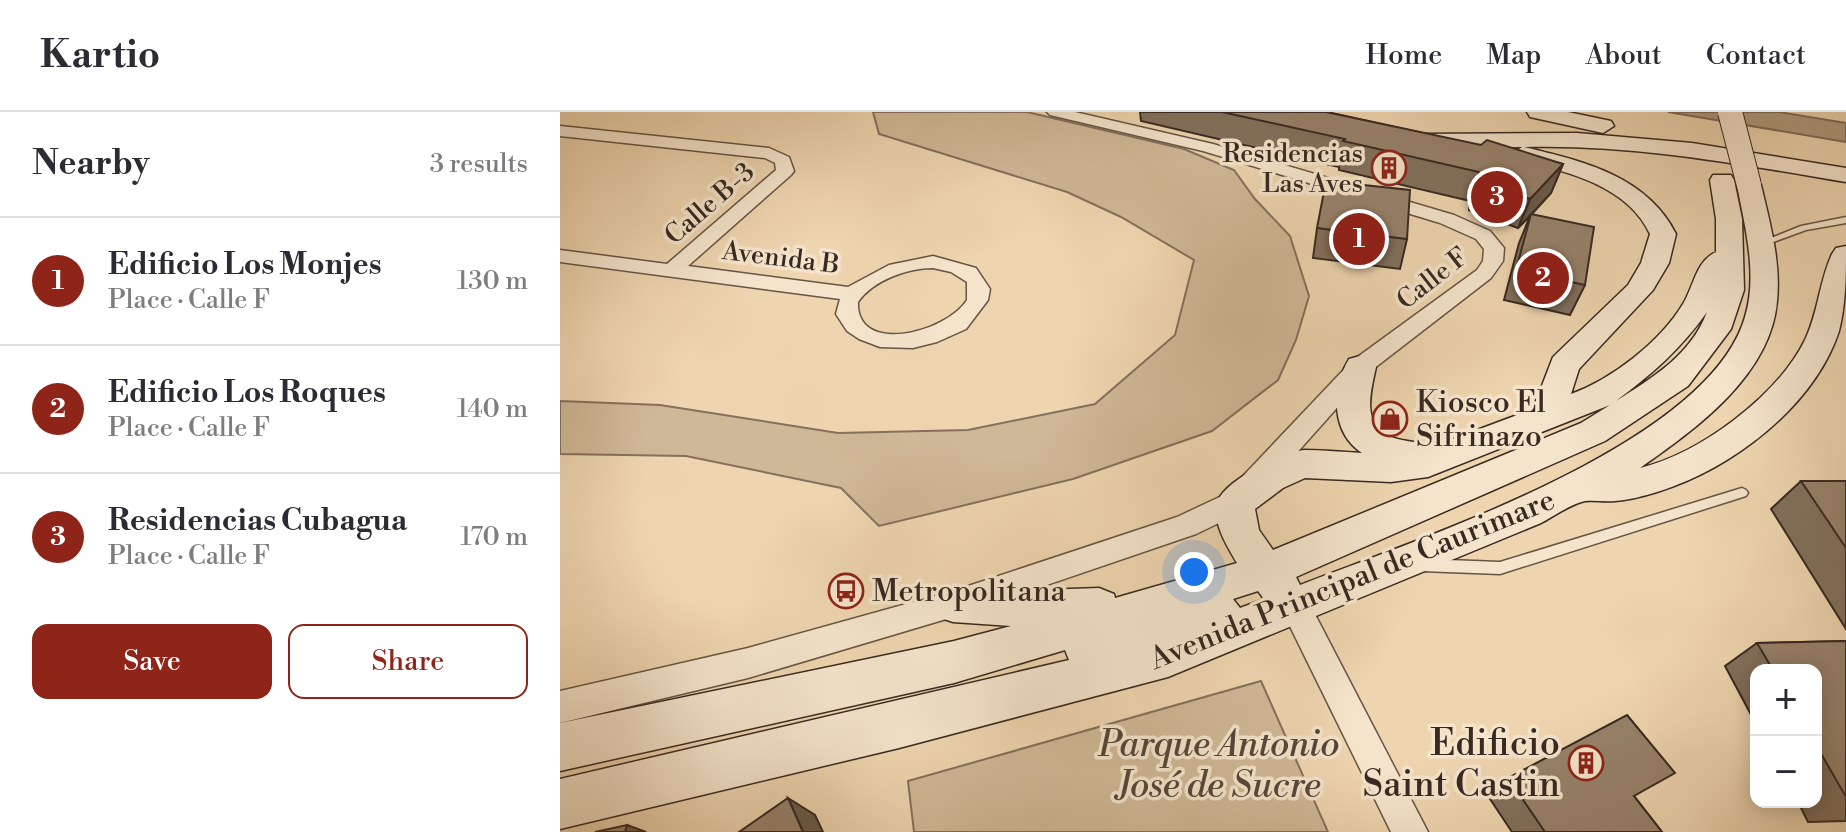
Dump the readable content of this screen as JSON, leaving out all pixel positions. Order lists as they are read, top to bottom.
{
  "streets": {
    "main road": ["Avenida Principal de Caurimare"],
    "street": ["Calle B-3", "Avenida B", "Calle F"]
  },
  "crossings": [
    ["Calle B-3", "Avenida B"]
  ],
  "parks": ["Parque Antonio José de Sucre"],
  "places": {
    "building": ["Residencias Las Aves", "Edificio Saint Castin"],
    "shop": ["Kiosco El Sifrinazo"],
    "bus stop": ["Metropolitana"]
  },
  "page": {
    "header": "Kartio",
    "nav": [
      "Home",
      "Map",
      "About",
      "Contact"
    ],
    "heading": ["Nearby", "3 results"],
    "pins": ["3", "1", "2"],
    "list": [
      {
        "mark": "1",
        "name": "Edificio Los Monjes",
        "note": "Place · Calle F",
        "value": "130 m"
      },
      {
        "mark": "2",
        "name": "Edificio Los Roques",
        "note": "Place · Calle F",
        "value": "140 m"
      },
      {
        "mark": "3",
        "name": "Residencias Cubagua",
        "note": "Place · Calle F",
        "value": "170 m"
      }
    ],
    "buttons": ["Save", "Share"],
    "map_buttons": ["+", "−"]
  }
}
